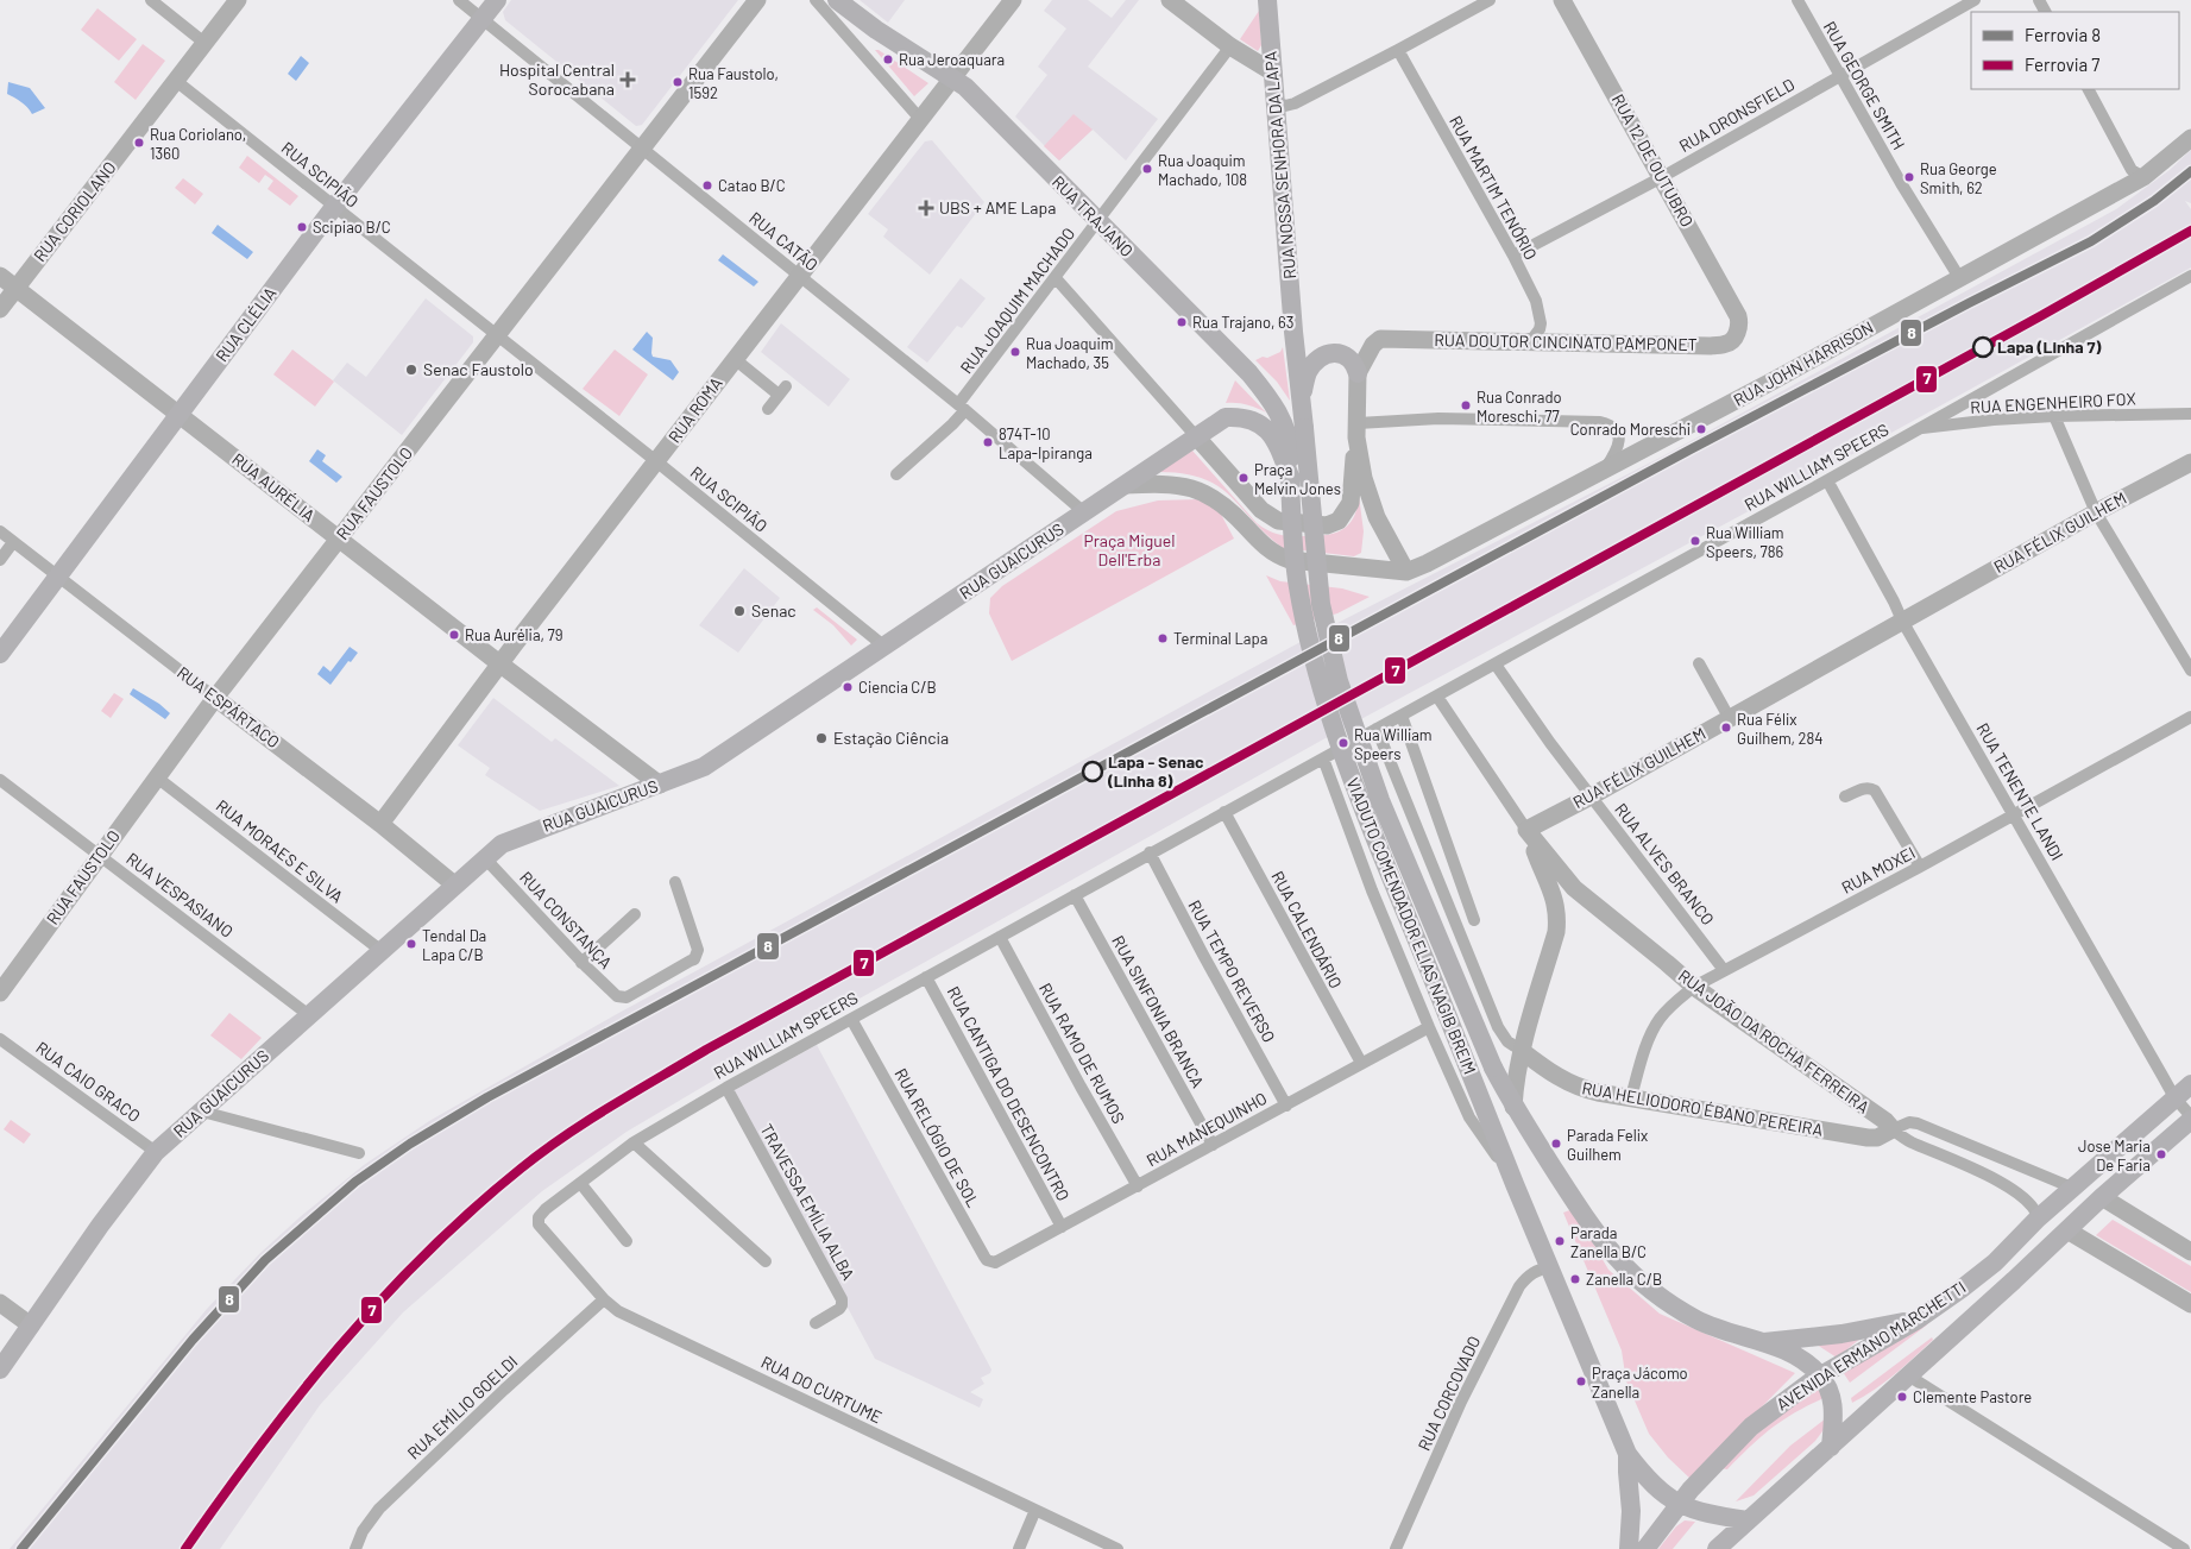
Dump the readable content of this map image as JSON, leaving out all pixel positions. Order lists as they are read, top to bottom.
{
  "streets": {
    "main road": [
      "RUA NOSSA SENHORA DA LAPA",
      "RUA TRAJANO",
      "RUA CLÉLIA",
      "RUA GUAICURUS",
      "VIADUTO COMENDADOR ELIAS NAGIB BREIM",
      "AVENIDA ERMANO MARCHETTI"
    ],
    "street": [
      "RUA GEORGE SMITH",
      "RUA DRONSFIELD",
      "RUA 12 DE OUTUBRO",
      "RUA SCIPIÃO",
      "RUA MARTIM TENÓRIO",
      "RUA CORIOLANO",
      "RUA CATÃO",
      "RUA JOAQUIM MACHADO",
      "RUA DOUTOR CINCINATO PAMPONET",
      "RUA JOHN HARRISON",
      "RUA ENGENHEIRO FOX",
      "RUA ROMA",
      "RUA WILLIAM SPEERS",
      "RUA AURÉLIA",
      "RUA FAUSTOLO",
      "RUA FÉLIX GUILHEM",
      "RUA ESPÁRTACO",
      "RUA TENENTE LANDI",
      "RUA MORAES E SILVA",
      "RUA ALVES BRANCO",
      "RUA MOXEI",
      "RUA VESPASIANO",
      "RUA CONSTANÇA",
      "RUA CALENDÁRIO",
      "RUA TEMPO REVERSO",
      "RUA SINFONIA BRANCA",
      "RUA JOÃO DA ROCHA FERREIRA",
      "RUA RAMO DE RUMOS",
      "RUA CAIO GRACO",
      "RUA CANTIGA DO DESENCONTRO",
      "RUA HELIODORO ÉBANO PEREIRA",
      "RUA MANEQUINHO",
      "RUA RELÓGIO DE SOL",
      "TRAVESSA EMÍLIA ALBA",
      "RUA DO CURTUME",
      "RUA CORCOVADO",
      "RUA EMÍLIO GOELDI"
    ]
  },
  "crossings": [
    ["RUA GEORGE SMITH", "RUA DRONSFIELD"],
    ["RUA GEORGE SMITH", "RUA JOHN HARRISON"],
    ["RUA DRONSFIELD", "RUA 12 DE OUTUBRO"],
    ["RUA DRONSFIELD", "RUA MARTIM TENÓRIO"],
    ["RUA 12 DE OUTUBRO", "RUA DOUTOR CINCINATO PAMPONET"],
    ["RUA NOSSA SENHORA DA LAPA", "VIADUTO COMENDADOR ELIAS NAGIB BREIM"],
    ["RUA SCIPIÃO", "RUA CORIOLANO"],
    ["RUA SCIPIÃO", "RUA CLÉLIA"],
    ["RUA SCIPIÃO", "RUA ROMA"],
    ["RUA SCIPIÃO", "RUA FAUSTOLO"],
    ["RUA SCIPIÃO", "RUA GUAICURUS"],
    ["RUA MARTIM TENÓRIO", "RUA DOUTOR CINCINATO PAMPONET"],
    ["RUA CORIOLANO", "RUA AURÉLIA"],
    ["RUA TRAJANO", "RUA JOAQUIM MACHADO"],
    ["RUA TRAJANO", "RUA ROMA"],
    ["RUA TRAJANO", "VIADUTO COMENDADOR ELIAS NAGIB BREIM"],
    ["RUA CATÃO", "RUA JOAQUIM MACHADO"],
    ["RUA CATÃO", "RUA CLÉLIA"],
    ["RUA CATÃO", "RUA ROMA"],
    ["RUA CATÃO", "RUA FAUSTOLO"],
    ["RUA CATÃO", "RUA GUAICURUS"],
    ["RUA CLÉLIA", "RUA AURÉLIA"],
    ["RUA CLÉLIA", "RUA ESPÁRTACO"],
    ["RUA ENGENHEIRO FOX", "RUA WILLIAM SPEERS"],
    ["RUA ROMA", "RUA AURÉLIA"],
    ["RUA ROMA", "RUA ESPÁRTACO"],
    ["RUA WILLIAM SPEERS", "RUA TENENTE LANDI"],
    ["RUA WILLIAM SPEERS", "RUA ALVES BRANCO"],
    ["RUA WILLIAM SPEERS", "RUA CALENDÁRIO"],
    ["RUA WILLIAM SPEERS", "RUA TEMPO REVERSO"],
    ["RUA WILLIAM SPEERS", "RUA SINFONIA BRANCA"],
    ["RUA WILLIAM SPEERS", "RUA RAMO DE RUMOS"],
    ["RUA WILLIAM SPEERS", "RUA CANTIGA DO DESENCONTRO"],
    ["RUA WILLIAM SPEERS", "RUA RELÓGIO DE SOL"],
    ["RUA WILLIAM SPEERS", "TRAVESSA EMÍLIA ALBA"],
    ["RUA WILLIAM SPEERS", "RUA DO CURTUME"],
    ["RUA AURÉLIA", "RUA FAUSTOLO"],
    ["RUA AURÉLIA", "RUA GUAICURUS"],
    ["RUA FAUSTOLO", "RUA ESPÁRTACO"],
    ["RUA FAUSTOLO", "RUA MORAES E SILVA"],
    ["RUA FAUSTOLO", "RUA VESPASIANO"],
    ["RUA FÉLIX GUILHEM", "RUA TENENTE LANDI"],
    ["RUA FÉLIX GUILHEM", "RUA ALVES BRANCO"],
    ["RUA FÉLIX GUILHEM", "RUA JOÃO DA ROCHA FERREIRA"],
    ["RUA GUAICURUS", "RUA ESPÁRTACO"],
    ["RUA GUAICURUS", "RUA MORAES E SILVA"],
    ["RUA GUAICURUS", "RUA VESPASIANO"],
    ["RUA GUAICURUS", "RUA CONSTANÇA"],
    ["RUA GUAICURUS", "VIADUTO COMENDADOR ELIAS NAGIB BREIM"],
    ["RUA GUAICURUS", "RUA CAIO GRACO"],
    ["RUA TENENTE LANDI", "RUA MOXEI"],
    ["RUA TENENTE LANDI", "AVENIDA ERMANO MARCHETTI"],
    ["RUA ALVES BRANCO", "RUA MOXEI"],
    ["RUA MOXEI", "RUA JOÃO DA ROCHA FERREIRA"],
    ["RUA MOXEI", "RUA HELIODORO ÉBANO PEREIRA"],
    ["RUA CALENDÁRIO", "RUA MANEQUINHO"],
    ["RUA TEMPO REVERSO", "RUA MANEQUINHO"],
    ["RUA SINFONIA BRANCA", "RUA MANEQUINHO"],
    ["RUA JOÃO DA ROCHA FERREIRA", "RUA HELIODORO ÉBANO PEREIRA"],
    ["RUA RAMO DE RUMOS", "RUA MANEQUINHO"],
    ["RUA CANTIGA DO DESENCONTRO", "RUA MANEQUINHO"],
    ["RUA HELIODORO ÉBANO PEREIRA", "AVENIDA ERMANO MARCHETTI"],
    ["RUA MANEQUINHO", "RUA RELÓGIO DE SOL"],
    ["RUA DO CURTUME", "RUA EMÍLIO GOELDI"]
  ],
  "parks": ["Praça Miguel Dell'Erba"],
  "places": {
    "other": [
      "Rua Jeroaquara",
      "Rua Faustolo, 1592",
      "Rua Coriolano, 1360",
      "Rua Joaquim Machado, 108",
      "Rua George Smith, 62",
      "Catao B/C",
      "Scipiao B/C",
      "Rua Trajano, 63",
      "Lapa (Linha 7)",
      "Rua Joaquim Machado, 35",
      "Senac Faustolo",
      "Rua Conrado Moreschi, 77",
      "Conrado Moreschi",
      "874T-10 Lapa-Ipiranga",
      "Praça Melvin Jones",
      "Rua William Speers, 786",
      "Senac",
      "Rua Aurélia, 79",
      "Terminal Lapa",
      "Ciencia C/B",
      "Rua Félix Guilhem, 284",
      "Estação Ciência",
      "Rua William Speers",
      "Lapa - Senac (Linha 8)",
      "Tendal Da Lapa C/B",
      "Parada Felix Guilhem",
      "Jose Maria De Faria",
      "Parada Zanella B/C",
      "Zanella C/B",
      "Praça Jácomo Zanella",
      "Clemente Pastore"
    ],
    "health": ["Hospital Central Sorocabana", "UBS + AME Lapa"]
  },
  "lines": ["rail line 8", "rail line 7"],
  "legend": ["Ferrovia 8", "Ferrovia 7"]
}
